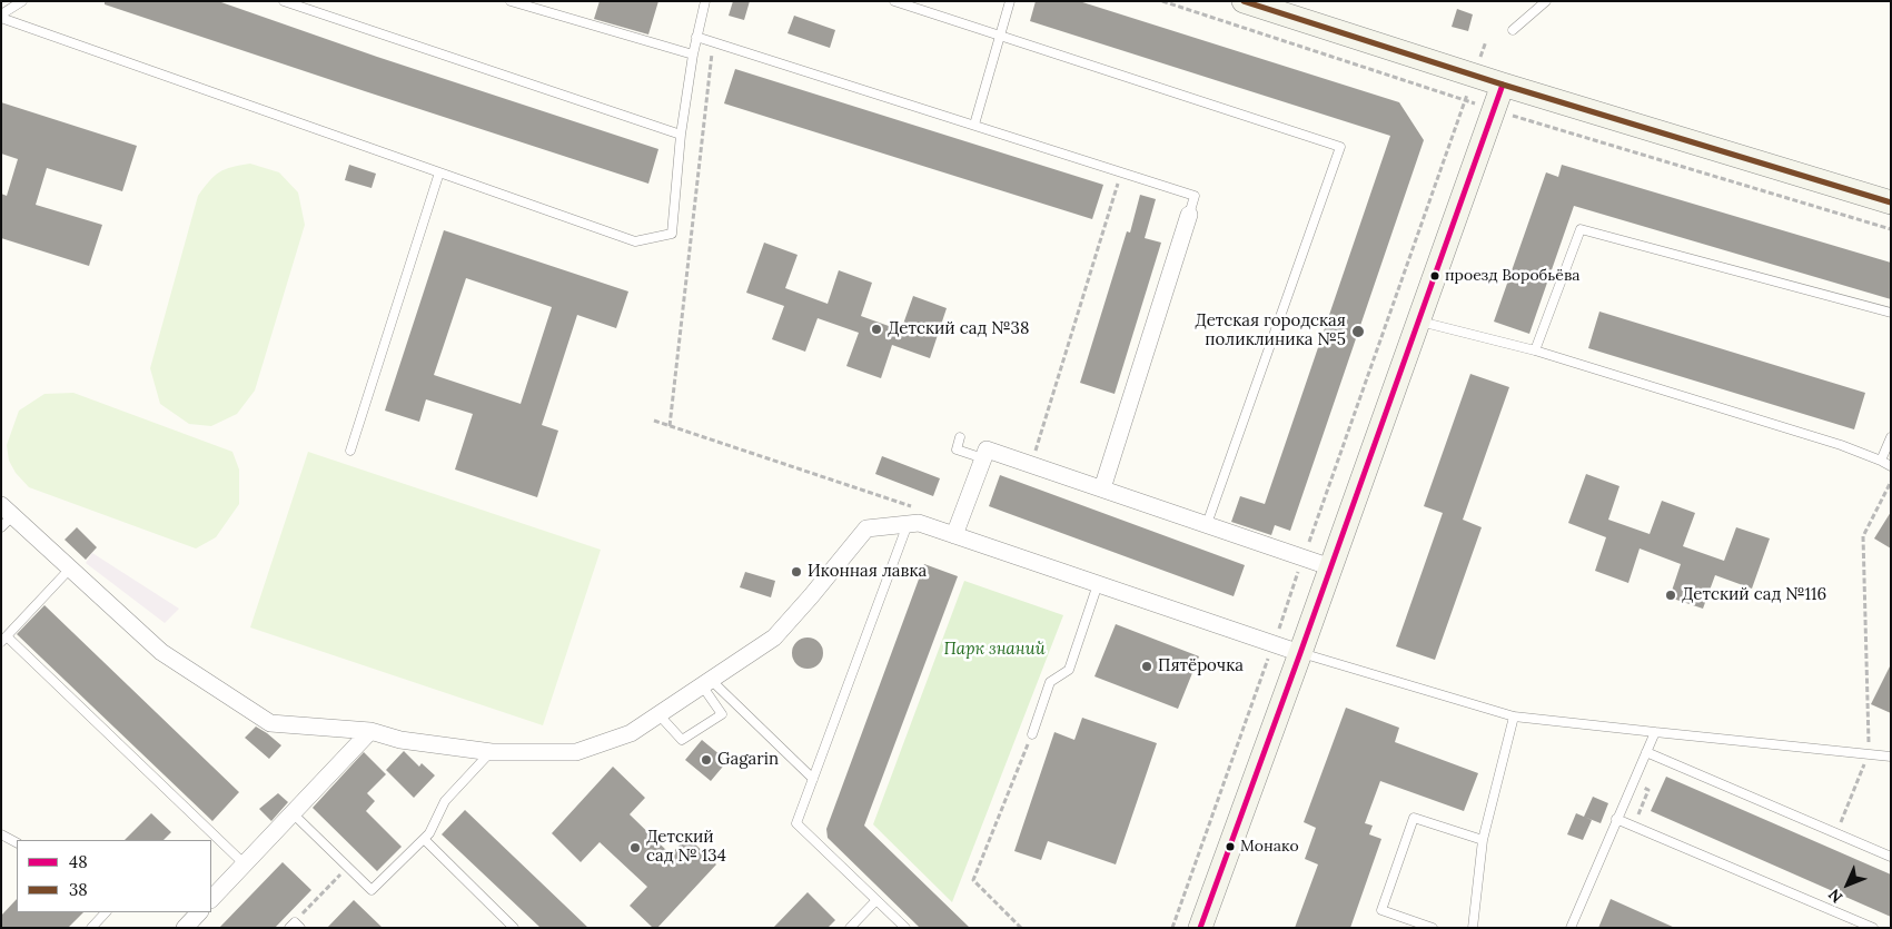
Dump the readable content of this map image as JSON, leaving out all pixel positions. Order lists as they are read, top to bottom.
{
  "parks": ["Парк знаний"],
  "places": [
    "проезд Воробьёва",
    "Детский сад №38",
    "Детская городская поликлиника №5",
    "Иконная лавка",
    "Детский сад №116",
    "Пятёрочка",
    "Gagarin",
    "Монако",
    "Детский сад № 134"
  ],
  "lines": ["transit line 38", "transit line 48"],
  "legend": ["48", "38"],
  "north": "bottom left"
}
